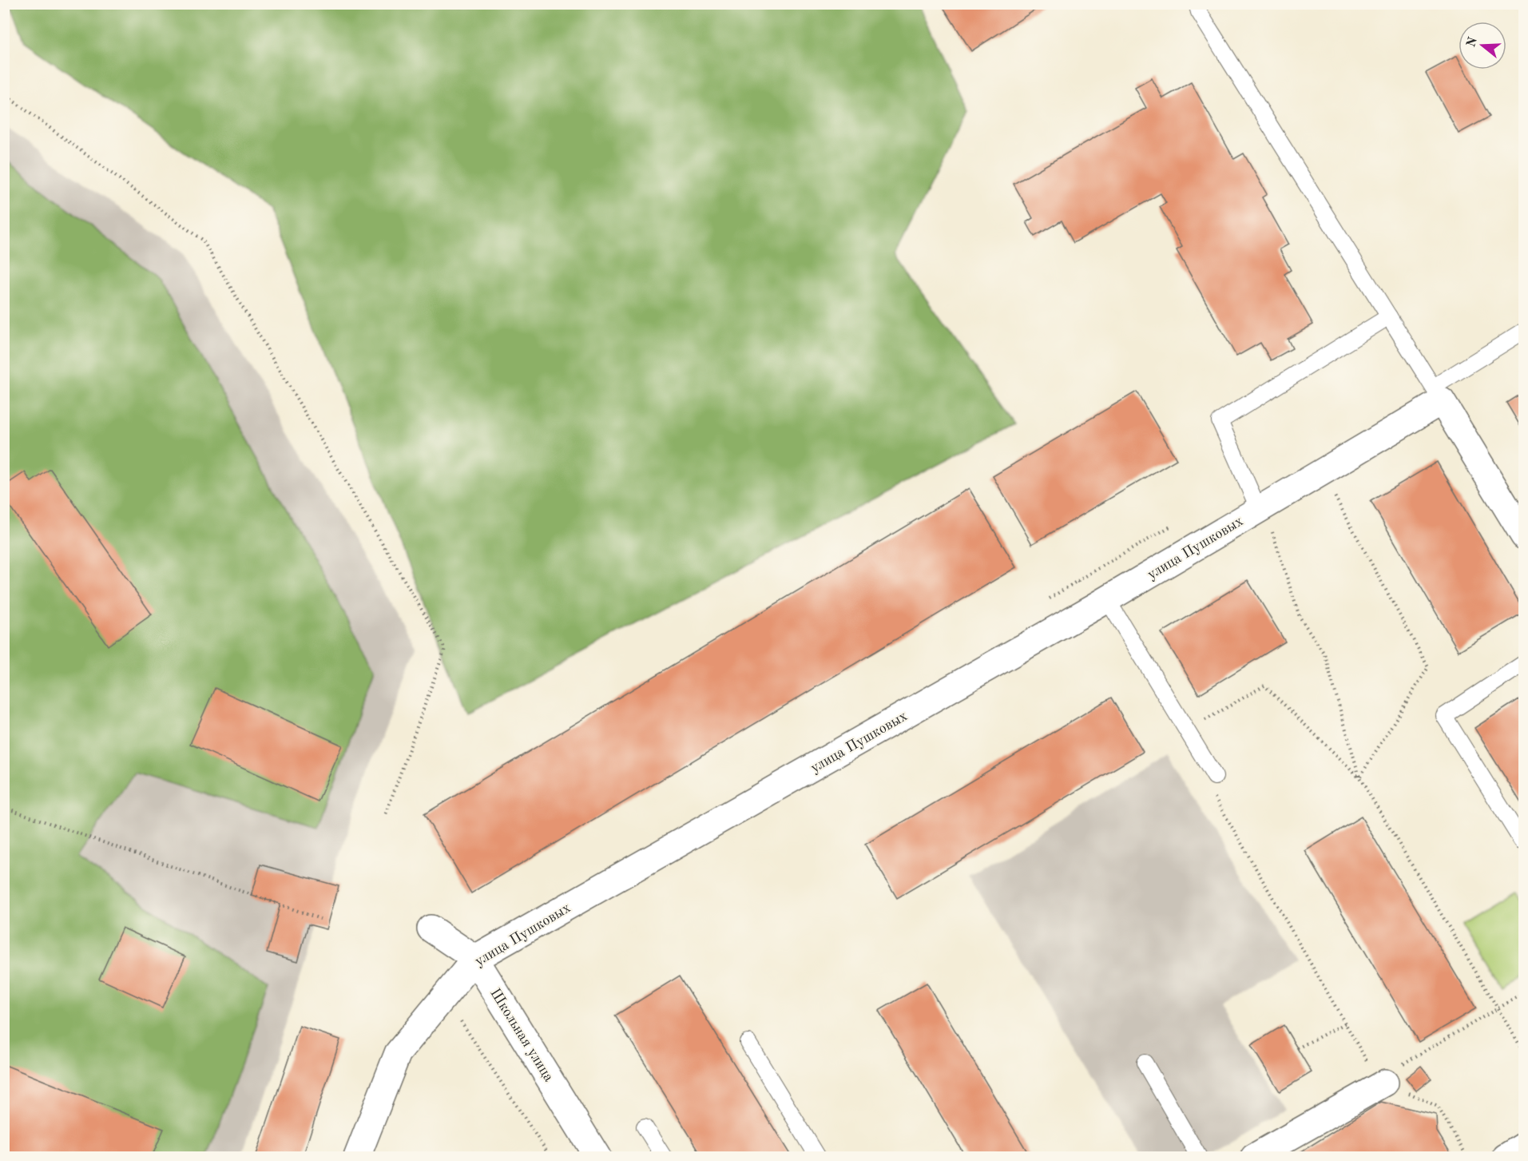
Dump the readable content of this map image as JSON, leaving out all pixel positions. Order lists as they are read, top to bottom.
{
  "streets": {
    "street": ["улица Пушковых", "Школьная улица"]
  },
  "crossings": [
    ["улица Пушковых", "Школьная улица"]
  ],
  "north": "left"
}
